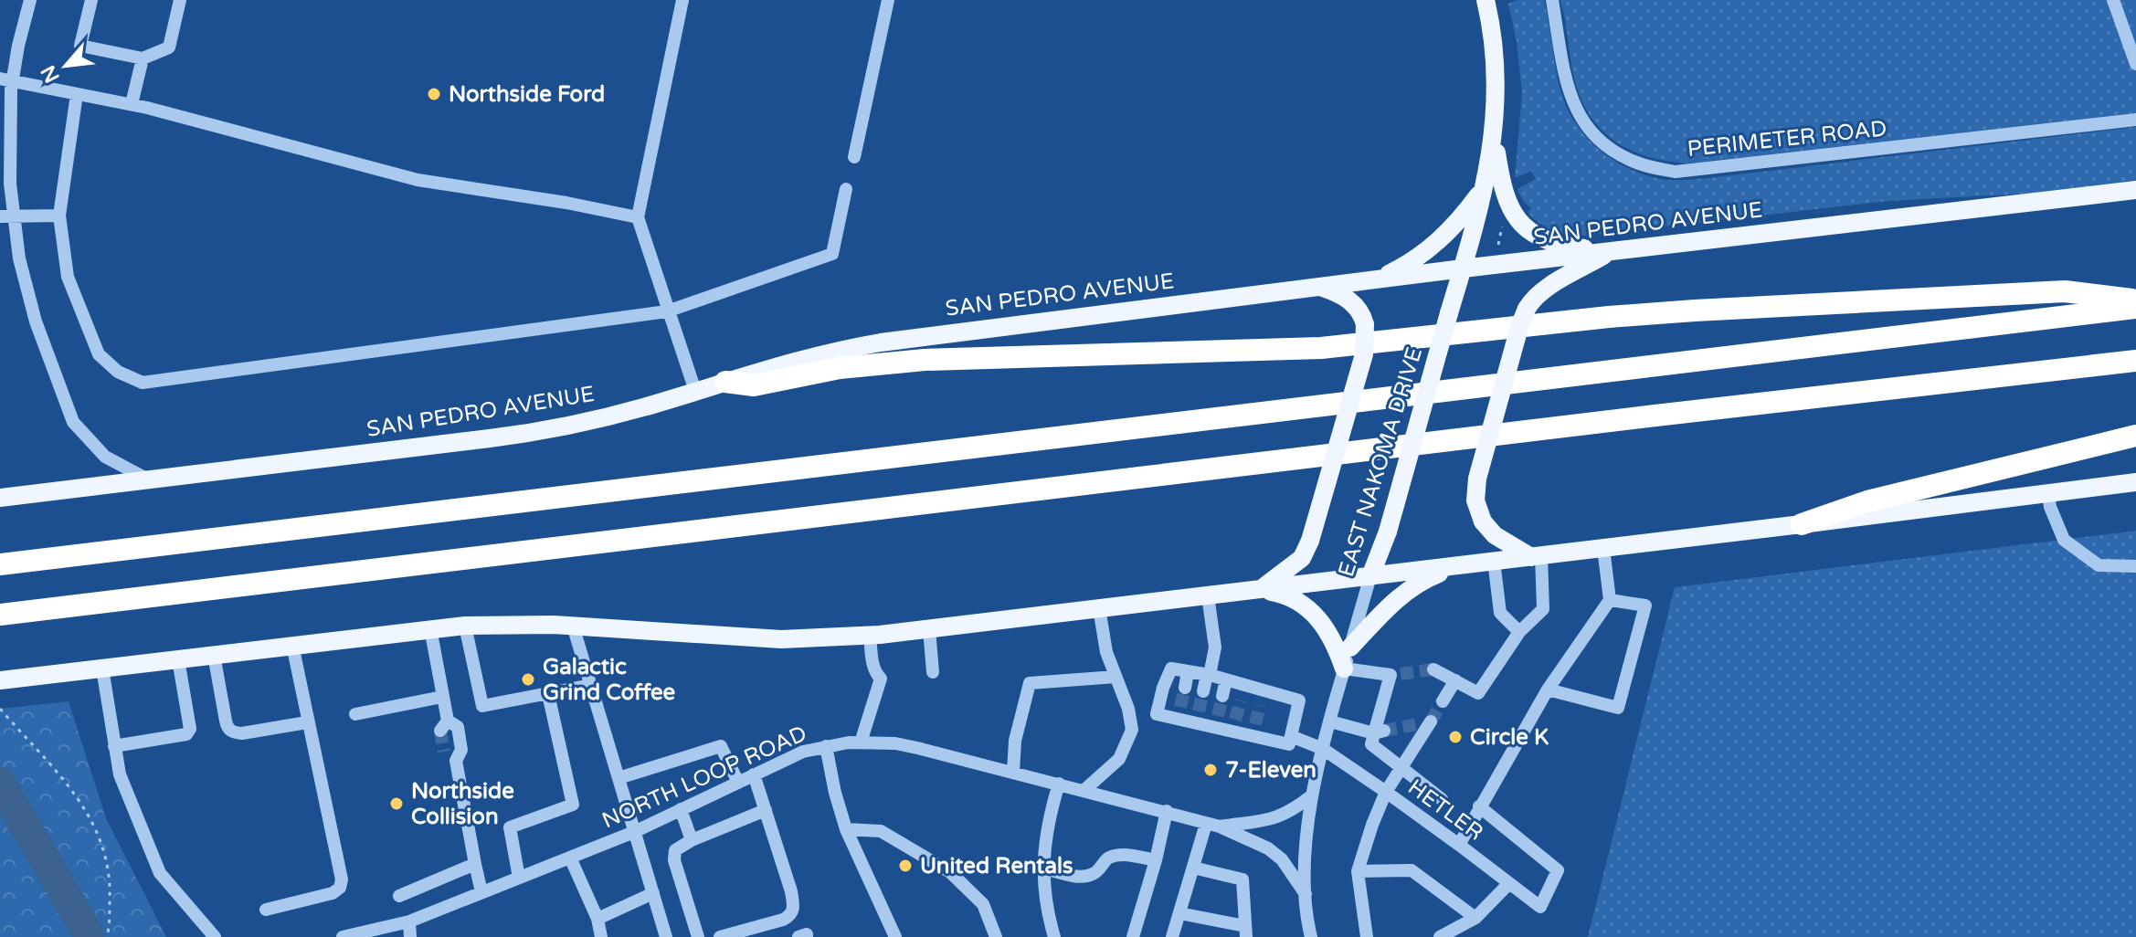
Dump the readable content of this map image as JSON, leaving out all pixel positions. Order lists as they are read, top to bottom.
{
  "streets": {
    "main road": ["SAN PEDRO AVENUE", "EAST NAKOMA DRIVE"],
    "street": ["PERIMETER ROAD", "NORTH LOOP ROAD", "HETLER"]
  },
  "crossings": [
    ["SAN PEDRO AVENUE", "EAST NAKOMA DRIVE"],
    ["EAST NAKOMA DRIVE", "NORTH LOOP ROAD"],
    ["EAST NAKOMA DRIVE", "HETLER"]
  ],
  "places": [
    "Northside Ford",
    "Galactic Grind Coffee",
    "Circle K",
    "7-Eleven",
    "Northside Collision",
    "United Rentals"
  ],
  "north": "bottom left"
}
